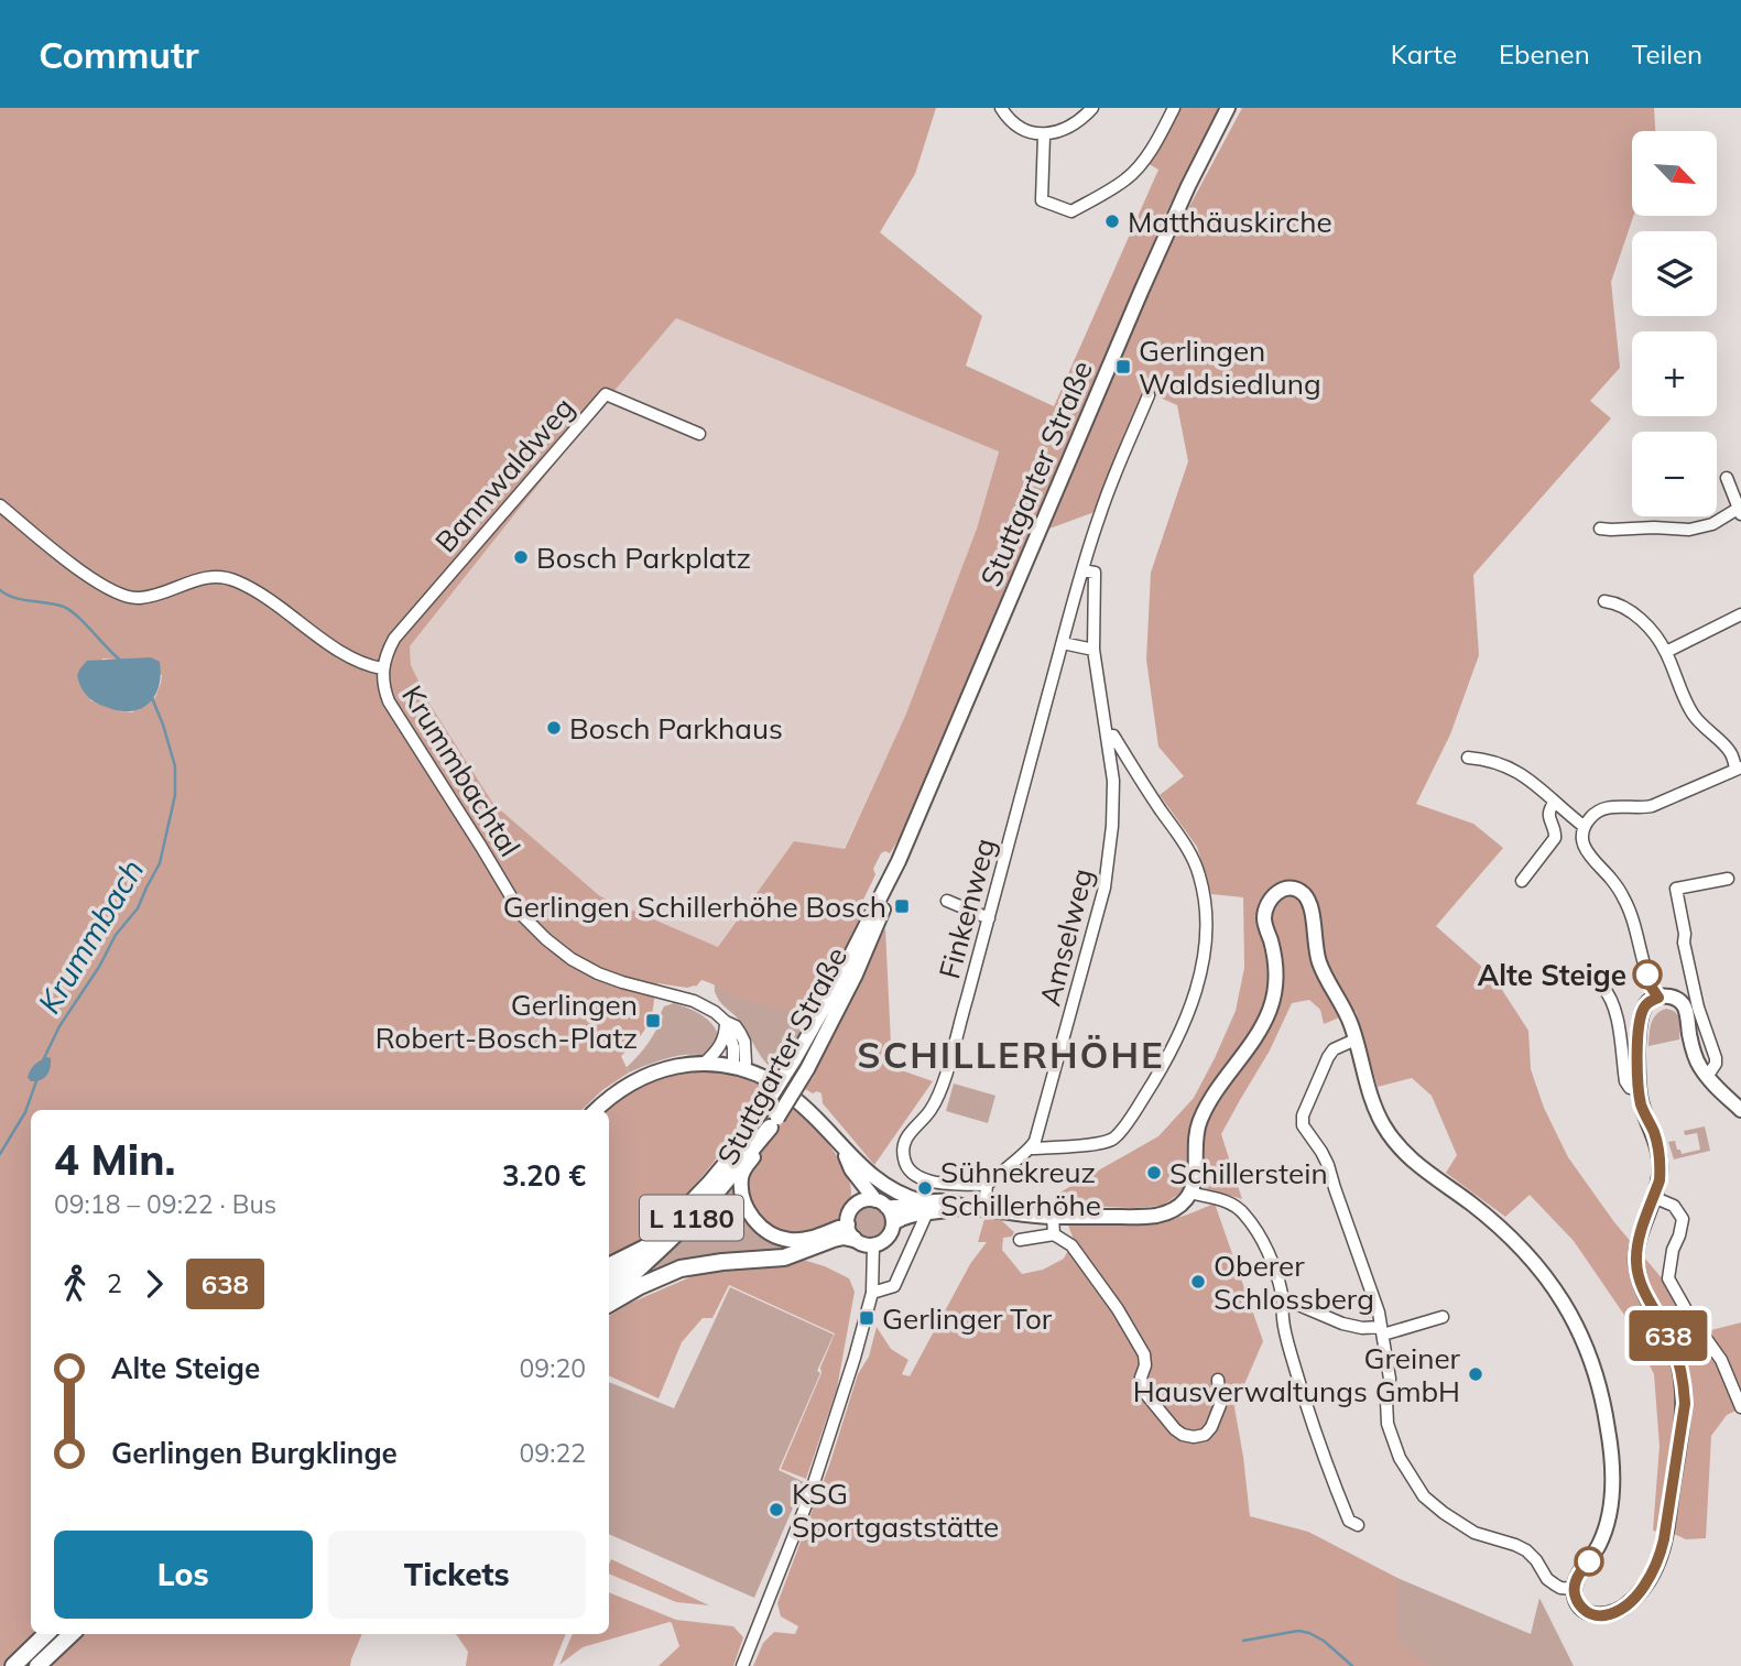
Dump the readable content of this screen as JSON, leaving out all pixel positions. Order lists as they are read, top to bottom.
{
  "streets": {
    "highway": ["L 1180"],
    "main road": ["Stuttgarter Straße"],
    "street": [
      "Bannwaldweg",
      "Krummbachtal",
      "Finkenweg",
      "Amselweg"
    ]
  },
  "crossings": [
    ["Stuttgarter Straße", "L 1180"],
    ["Bannwaldweg", "Krummbachtal"],
    ["Finkenweg", "Amselweg"]
  ],
  "districts": ["SCHILLERHÖHE"],
  "water": ["Krummbach"],
  "places": {
    "other": [
      "Matthäuskirche",
      "Bosch Parkplatz",
      "Bosch Parkhaus",
      "Alte Steige",
      "Schillerstein",
      "Sühnekreuz Schillerhöhe",
      "Oberer Schlossberg",
      "Greiner Hausverwaltungs GmbH",
      "KSG Sportgaststätte"
    ],
    "transit": [
      "Gerlingen Waldsiedlung",
      "Gerlingen Schillerhöhe Bosch",
      "Gerlingen Robert-Bosch-Platz",
      "Gerlinger Tor"
    ]
  },
  "lines": ["bus line 638"],
  "north": "bottom right",
  "page": {
    "header": "Commutr",
    "nav": ["Karte", "Ebenen", "Teilen"],
    "on_map": "638",
    "map_buttons": ["+", "−"],
    "heading": ["4 Min.", "09:18 – 09:22 · Bus", "3.20 €"],
    "legs": ["2", "638"],
    "list": [
      {
        "name": "Alte Steige",
        "value": "09:20"
      },
      {
        "name": "Gerlingen Burgklinge",
        "value": "09:22"
      }
    ],
    "buttons": ["Los", "Tickets"]
  }
}
